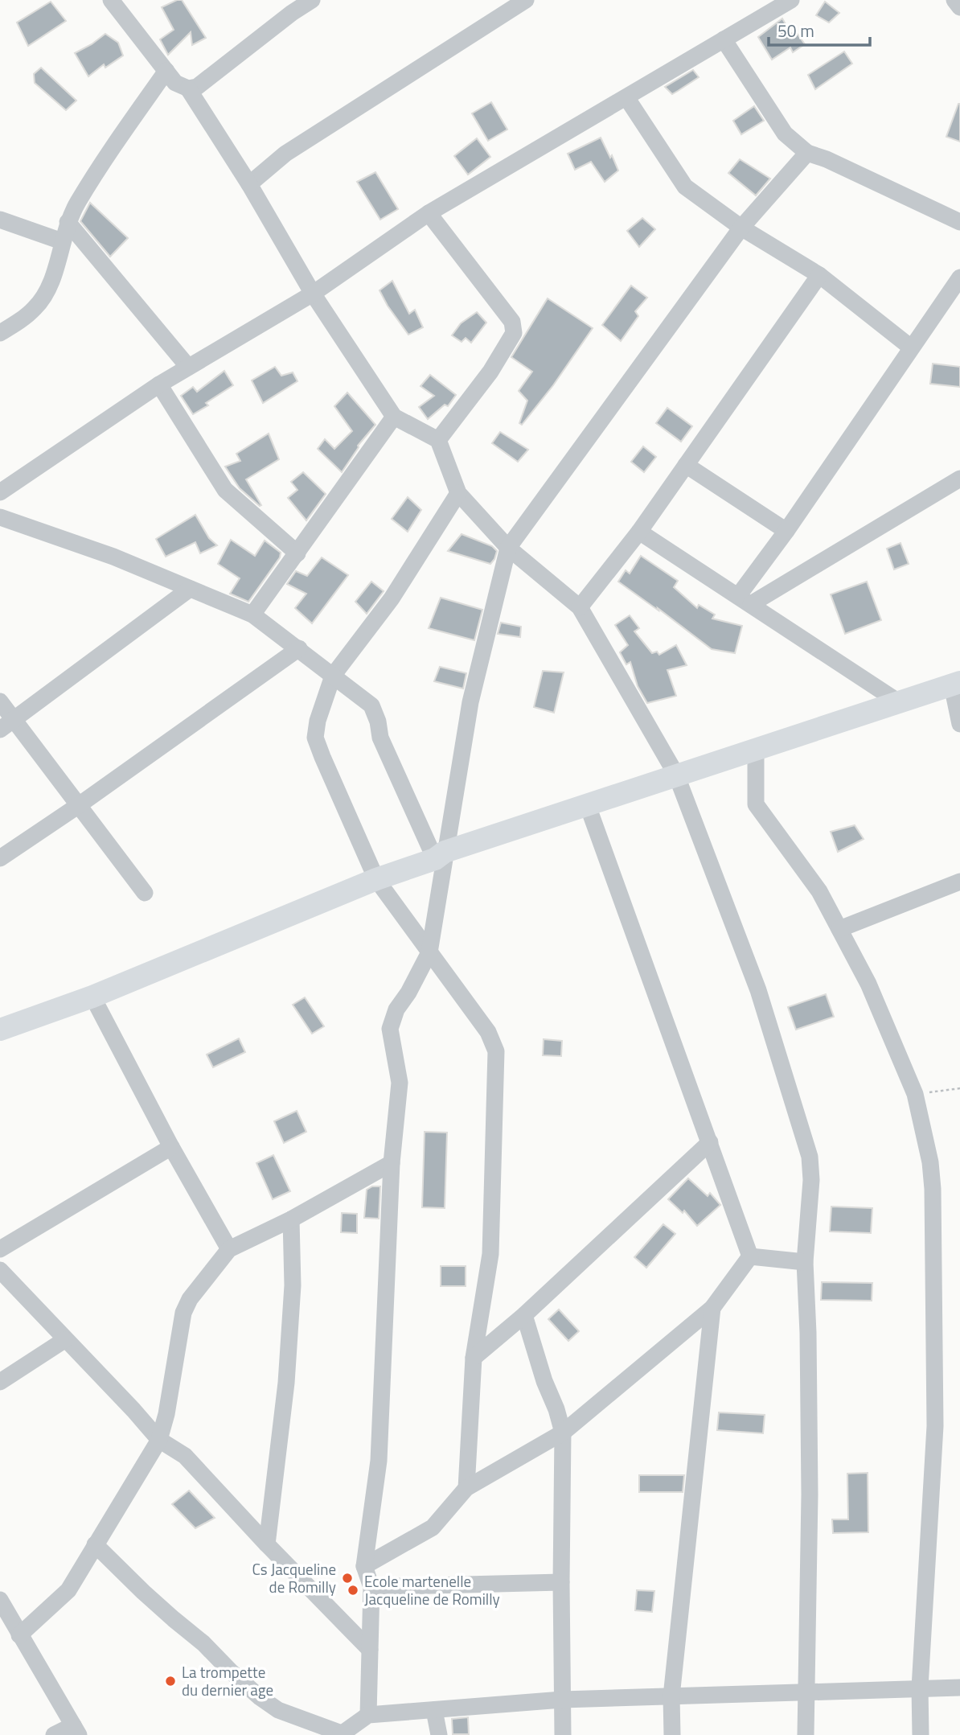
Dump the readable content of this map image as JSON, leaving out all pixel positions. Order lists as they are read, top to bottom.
{
  "places": ["Cs Jacqueline de Romilly", "Ecole martenelle Jacqueline de Romilly", "La trompette du dernier age"],
  "scale_bar": "50 m"
}
